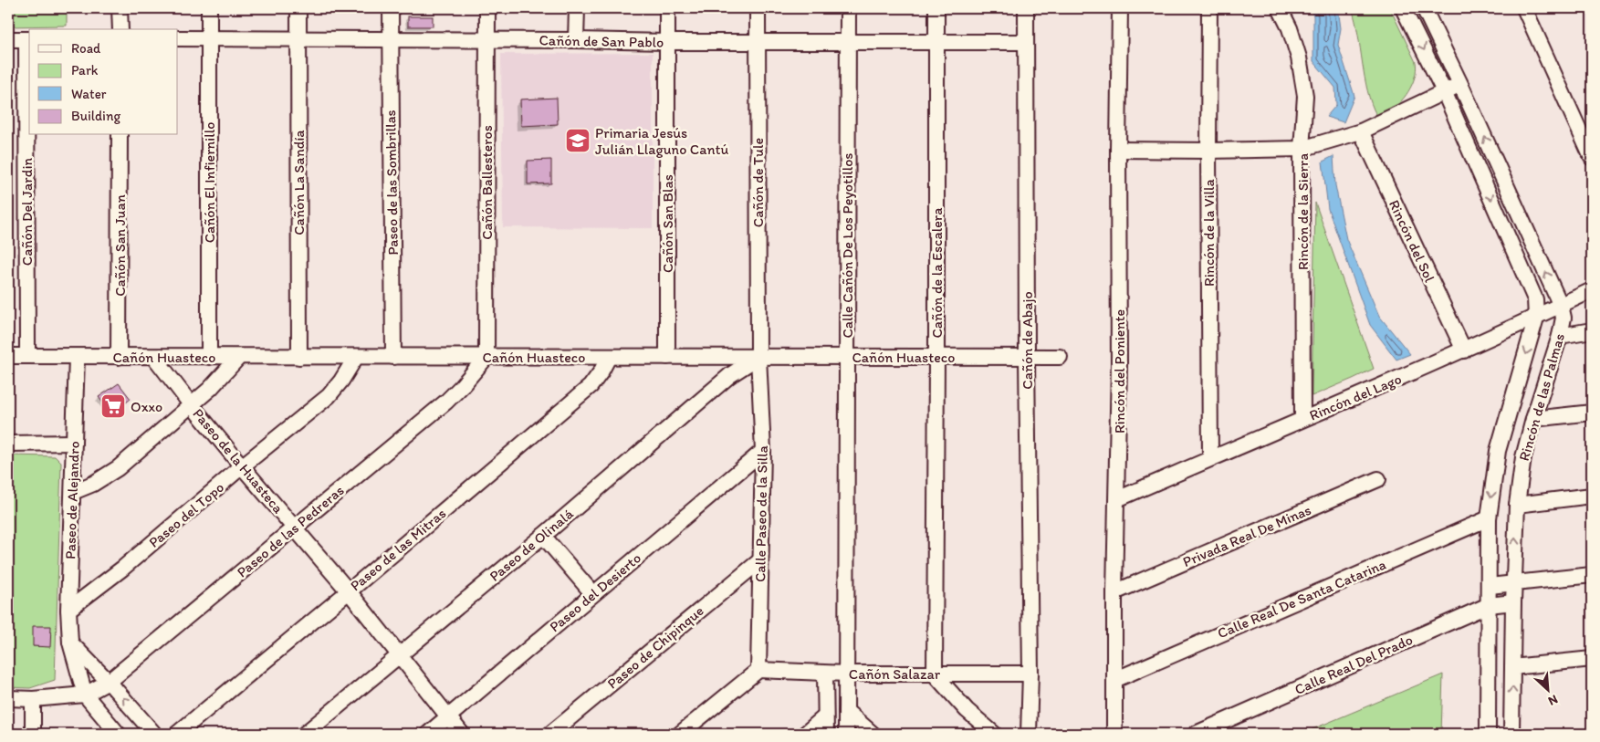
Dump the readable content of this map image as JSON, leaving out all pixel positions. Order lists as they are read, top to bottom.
{
  "streets": {
    "street": [
      "Cañón de San Pablo",
      "Cañón El Infiernillo",
      "Cañón La Sandía",
      "Paseo de las Sombrillas",
      "Cañón Ballesteros",
      "Cañón de Tule",
      "Cañón Del Jardin",
      "Rincón de la Sierra",
      "Cañón San Blas",
      "Rincón de la Villa",
      "Rincón del Sol",
      "Cañón San Juan",
      "Calle Cañón De Los Peyotillos",
      "Cañón de la Escalera",
      "Cañón de Abajo",
      "Cañón Huasteco",
      "Rincón del Poniente",
      "Rincón del Lago",
      "Rincón de las Palmas",
      "Paseo de la Huasteca",
      "Paseo de Alejandro",
      "Calle Paseo de la Silla",
      "Paseo del Topo",
      "Paseo de las Pedreras",
      "Privada Real De Minas",
      "Paseo de Olinalá",
      "Paseo de las Mitras",
      "Paseo del Desierto",
      "Calle Real De Santa Catarina",
      "Paseo de Chipinque",
      "Calle Real Del Prado",
      "Cañón Salazar"
    ]
  },
  "crossings": [
    ["Cañón de San Pablo", "Cañón El Infiernillo"],
    ["Cañón de San Pablo", "Cañón La Sandía"],
    ["Cañón de San Pablo", "Paseo de las Sombrillas"],
    ["Cañón de San Pablo", "Cañón Ballesteros"],
    ["Cañón de San Pablo", "Cañón de Tule"],
    ["Cañón de San Pablo", "Cañón San Blas"],
    ["Cañón de San Pablo", "Calle Cañón De Los Peyotillos"],
    ["Cañón de San Pablo", "Cañón de la Escalera"],
    ["Cañón de San Pablo", "Cañón de Abajo"],
    ["Cañón El Infiernillo", "Cañón Huasteco"],
    ["Cañón La Sandía", "Cañón Huasteco"],
    ["Paseo de las Sombrillas", "Cañón Huasteco"],
    ["Cañón Ballesteros", "Cañón Huasteco"],
    ["Cañón Ballesteros", "Paseo de las Pedreras"],
    ["Cañón de Tule", "Cañón Huasteco"],
    ["Cañón de Tule", "Calle Paseo de la Silla"],
    ["Cañón de Tule", "Paseo de Olinalá"],
    ["Cañón Del Jardin", "Cañón Huasteco"],
    ["Rincón de la Sierra", "Rincón del Lago"],
    ["Cañón San Blas", "Cañón Huasteco"],
    ["Rincón de la Villa", "Rincón del Lago"],
    ["Rincón del Sol", "Rincón del Lago"],
    ["Cañón San Juan", "Cañón Huasteco"],
    ["Calle Cañón De Los Peyotillos", "Cañón Huasteco"],
    ["Calle Cañón De Los Peyotillos", "Cañón Salazar"],
    ["Cañón de la Escalera", "Cañón Huasteco"],
    ["Cañón de la Escalera", "Cañón Salazar"],
    ["Cañón de Abajo", "Cañón Huasteco"],
    ["Cañón de Abajo", "Cañón Salazar"],
    ["Cañón Huasteco", "Paseo de la Huasteca"],
    ["Cañón Huasteco", "Paseo de Alejandro"],
    ["Cañón Huasteco", "Calle Paseo de la Silla"],
    ["Cañón Huasteco", "Paseo del Topo"],
    ["Cañón Huasteco", "Paseo de las Pedreras"],
    ["Cañón Huasteco", "Paseo de Olinalá"],
    ["Cañón Huasteco", "Paseo de las Mitras"],
    ["Rincón del Poniente", "Rincón del Lago"],
    ["Rincón del Poniente", "Privada Real De Minas"],
    ["Rincón del Poniente", "Calle Real De Santa Catarina"],
    ["Rincón del Lago", "Rincón de las Palmas"],
    ["Rincón de las Palmas", "Calle Real De Santa Catarina"],
    ["Rincón de las Palmas", "Calle Real Del Prado"],
    ["Paseo de la Huasteca", "Paseo del Topo"],
    ["Paseo de la Huasteca", "Paseo de las Pedreras"],
    ["Paseo de la Huasteca", "Paseo de Olinalá"],
    ["Paseo de la Huasteca", "Paseo de las Mitras"],
    ["Paseo de la Huasteca", "Paseo del Desierto"],
    ["Paseo de Alejandro", "Paseo del Topo"],
    ["Paseo de Alejandro", "Paseo de las Pedreras"],
    ["Calle Paseo de la Silla", "Paseo de Olinalá"],
    ["Calle Paseo de la Silla", "Paseo del Desierto"],
    ["Calle Paseo de la Silla", "Paseo de Chipinque"],
    ["Calle Paseo de la Silla", "Cañón Salazar"]
  ],
  "places": {
    "school or university": ["Primaria Jesús Julián Llaguno Cantú"],
    "supermarket": ["Oxxo"]
  },
  "legend": [
    "Road",
    "Park",
    "Water",
    "Building"
  ],
  "north": "bottom right"
}
